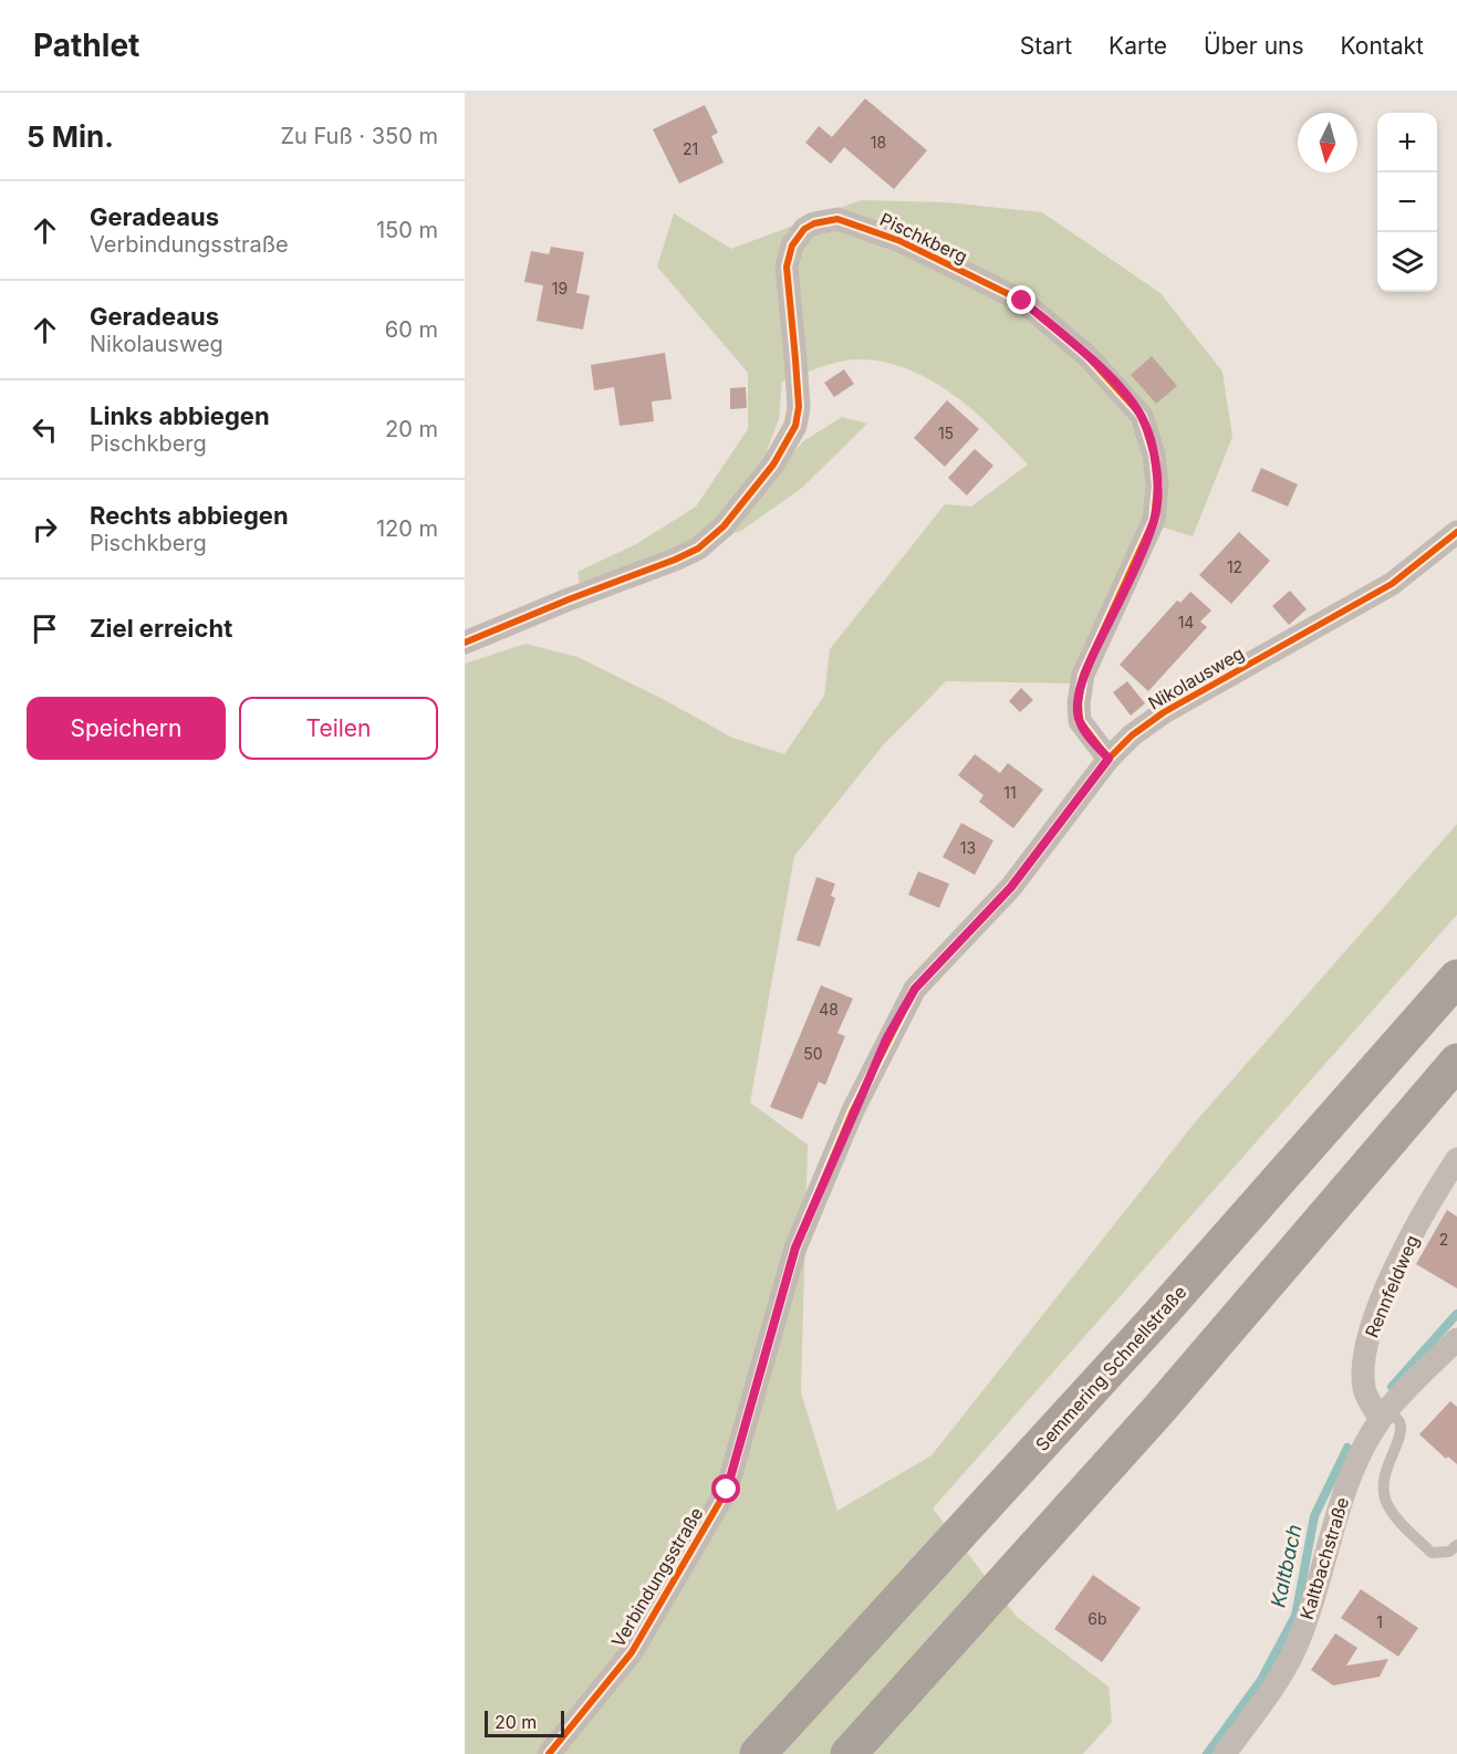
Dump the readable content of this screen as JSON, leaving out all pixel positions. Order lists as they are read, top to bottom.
{
  "streets": {
    "highway": ["Semmering Schnellstraße"],
    "street": [
      "Pischkberg",
      "Nikolausweg",
      "Rennfeldweg",
      "Kaltbachstraße",
      "Verbindungsstraße"
    ]
  },
  "crossings": [
    ["Pischkberg", "Nikolausweg"],
    ["Nikolausweg", "Verbindungsstraße"],
    ["Rennfeldweg", "Kaltbachstraße"]
  ],
  "water": ["Kaltbach"],
  "house_numbers": [
    "18",
    "21",
    "19",
    "15",
    "12",
    "14",
    "11",
    "13",
    "48",
    "50",
    "2",
    "6b",
    "1"
  ],
  "scale_bar": "20 m",
  "north": "bottom",
  "page": {
    "header": "Pathlet",
    "nav": [
      "Start",
      "Karte",
      "Über uns",
      "Kontakt"
    ],
    "heading": ["5 Min.", "Zu Fuß · 350 m"],
    "map_buttons": ["+", "−"],
    "list": [
      ["Geradeaus", "Verbindungsstraße", "150 m"],
      ["Geradeaus", "Nikolausweg", "60 m"],
      ["Links abbiegen", "Pischkberg", "20 m"],
      ["Rechts abbiegen", "Pischkberg", "120 m"],
      "Ziel erreicht"
    ],
    "buttons": ["Speichern", "Teilen"],
    "scale": "20 m"
  }
}
